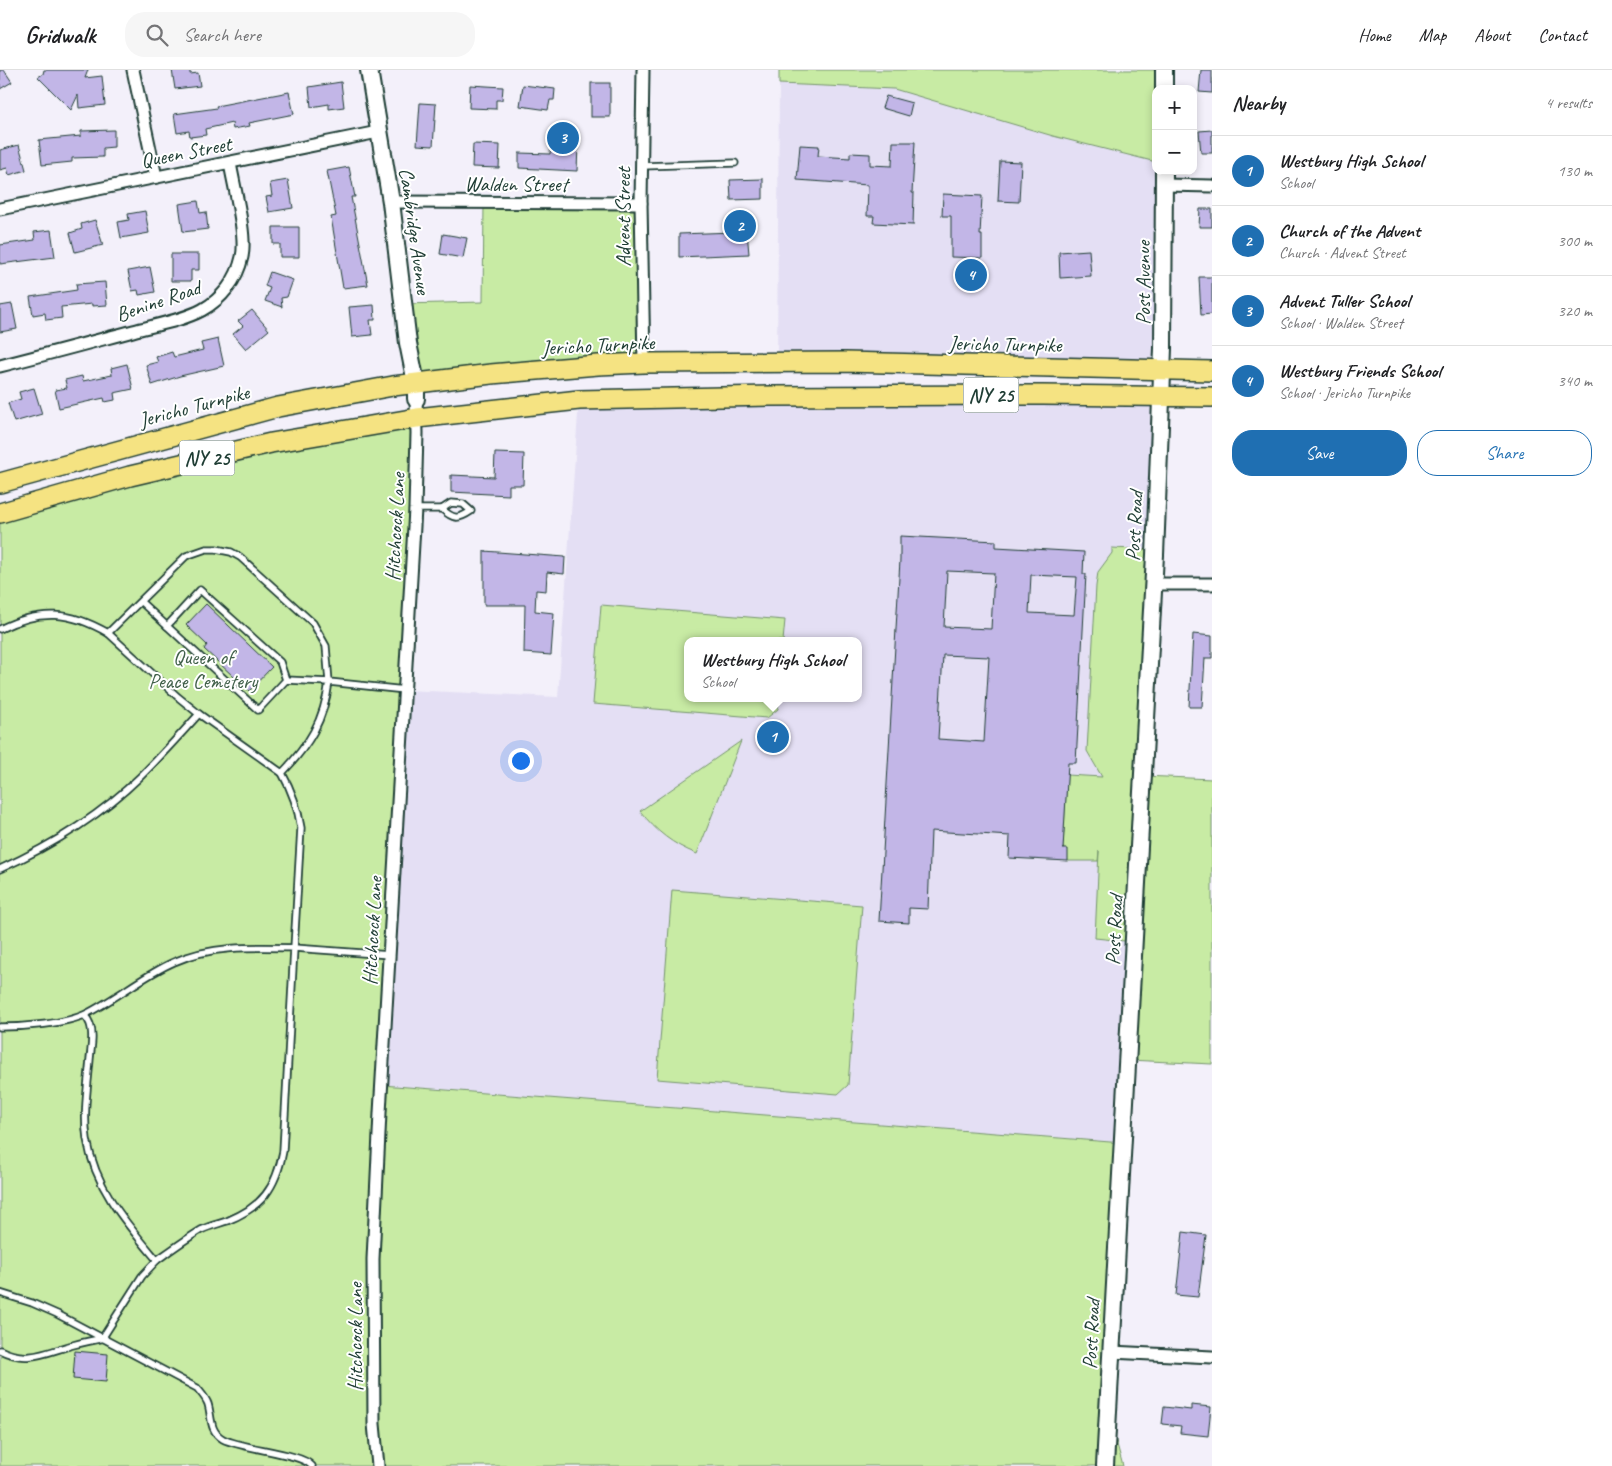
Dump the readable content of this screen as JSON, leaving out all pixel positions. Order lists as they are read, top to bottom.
{
  "streets": {
    "main road": [
      "Cambridge Avenue",
      "Post Avenue",
      "Jericho Turnpike",
      "NY 25",
      "Post Road"
    ],
    "street": [
      "Queen Street",
      "Walden Street",
      "Advent Street",
      "Benine Road",
      "Hitchcock Lane"
    ]
  },
  "crossings": [
    ["Queen Street", "Cambridge Avenue"],
    ["Queen Street", "Benine Road"],
    ["Walden Street", "Advent Street"],
    ["Walden Street", "Cambridge Avenue"],
    ["Advent Street", "Jericho Turnpike"],
    ["Cambridge Avenue", "Jericho Turnpike"],
    ["Cambridge Avenue", "Hitchcock Lane"],
    ["Post Avenue", "Jericho Turnpike"],
    ["Post Avenue", "NY 25"],
    ["Post Avenue", "Post Road"],
    ["Jericho Turnpike", "Hitchcock Lane"],
    ["NY 25", "Post Road"],
    ["NY 25", "Hitchcock Lane"]
  ],
  "parks": ["Queen of Peace Cemetery"],
  "page": {
    "header": "Gridwalk",
    "search": "Search here",
    "nav": [
      "Home",
      "Map",
      "About",
      "Contact"
    ],
    "heading": ["Nearby", "4 results"],
    "map_buttons": ["+", "−"],
    "pins": [
      "3",
      "2",
      "4",
      "1"
    ],
    "list": [
      {
        "mark": "1",
        "name": "Westbury High School",
        "note": "School",
        "value": "130 m"
      },
      {
        "mark": "2",
        "name": "Church of the Advent",
        "note": "Church · Advent Street",
        "value": "300 m"
      },
      {
        "mark": "3",
        "name": "Advent Tuller School",
        "note": "School · Walden Street",
        "value": "320 m"
      },
      {
        "mark": "4",
        "name": "Westbury Friends School",
        "note": "School · Jericho Turnpike",
        "value": "340 m"
      }
    ],
    "buttons": ["Save", "Share"],
    "popup": ["Westbury High School", "School"]
  }
}
